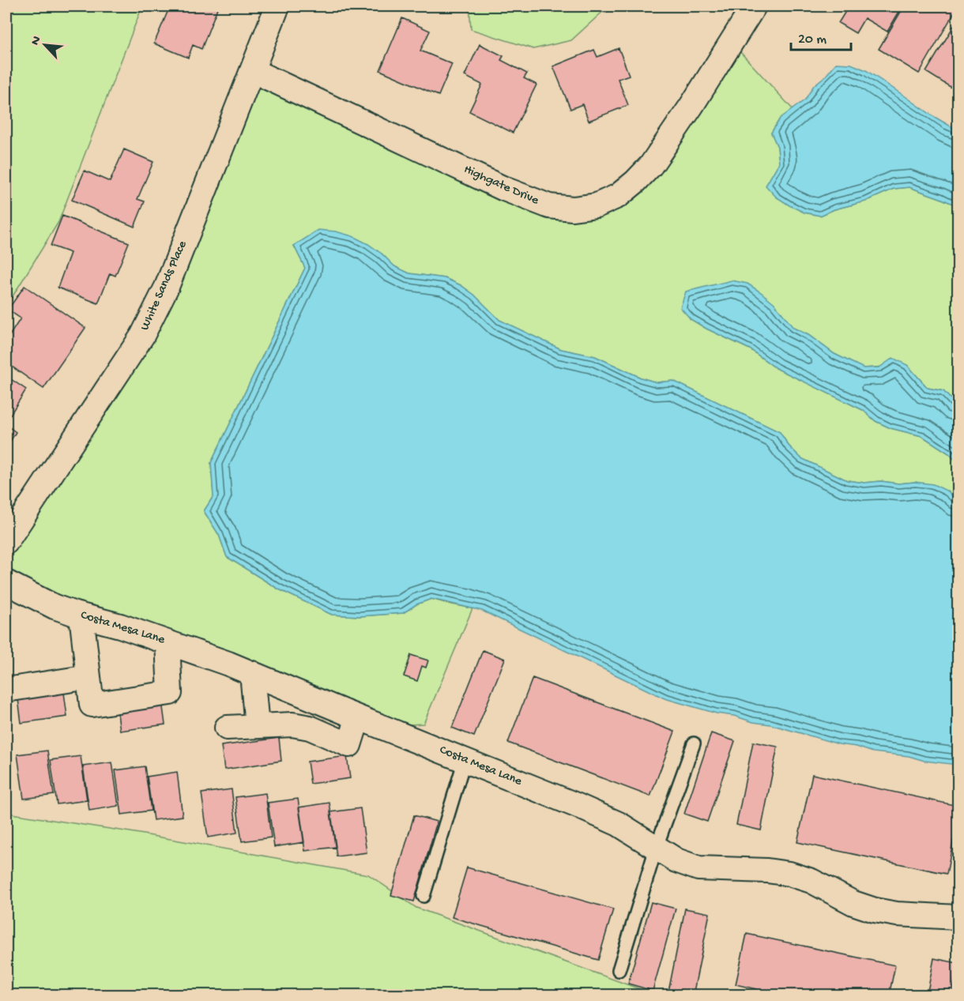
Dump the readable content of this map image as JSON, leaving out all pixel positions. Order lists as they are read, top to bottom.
{
  "streets": {
    "street": ["Highgate Drive", "White Sands Place", "Costa Mesa Lane"]
  },
  "crossings": [
    ["Highgate Drive", "White Sands Place"]
  ],
  "scale_bar": "20 m",
  "north": "top left"
}
